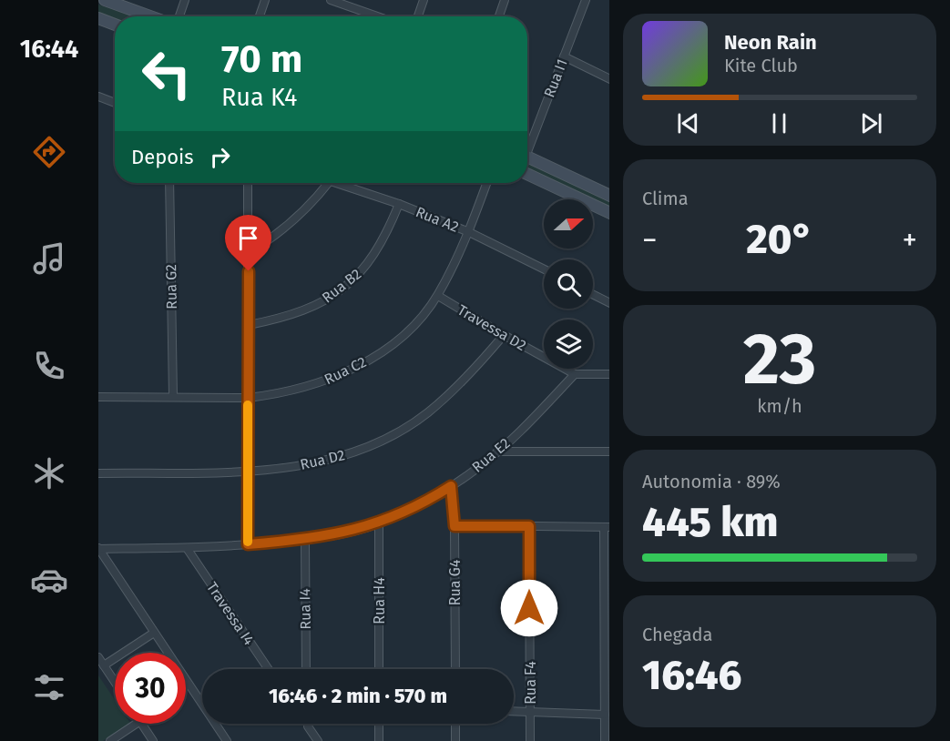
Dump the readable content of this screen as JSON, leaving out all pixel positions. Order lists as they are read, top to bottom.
{
  "streets": {
    "street": [
      "Rua I1",
      "Rua A2",
      "Rua B2",
      "Rua G2",
      "Travessa D2",
      "Rua C2",
      "Rua E2",
      "Rua D2",
      "Rua G4",
      "Rua H4",
      "Rua I4",
      "Travessa I4",
      "Rua F4"
    ]
  },
  "crossings": [
    ["Rua A2", "Rua B2"],
    ["Rua A2", "Rua C2"],
    ["Rua G2", "Rua C2"],
    ["Travessa D2", "Rua C2"],
    ["Travessa D2", "Rua E2"],
    ["Travessa D2", "Rua D2"],
    ["Rua E2", "Rua G4"],
    ["Rua E2", "Rua H4"],
    ["Rua E2", "Rua I4"],
    ["Rua E2", "Travessa I4"]
  ],
  "north": "right",
  "page": {
    "tabs": "16:44",
    "turn": ["70 m", "Rua K4"],
    "song": ["Neon Rain", "Kite Club"],
    "then": "Depois",
    "tile": [
      "Clima",
      ["23", "km/h"],
      ["Autonomia · 89%", "445 km"],
      ["Chegada", "16:46"]
    ],
    "heat": ["−", "20°", "+"],
    "limit": "30",
    "trip": "16:46 · 2 min · 570 m"
  }
}
